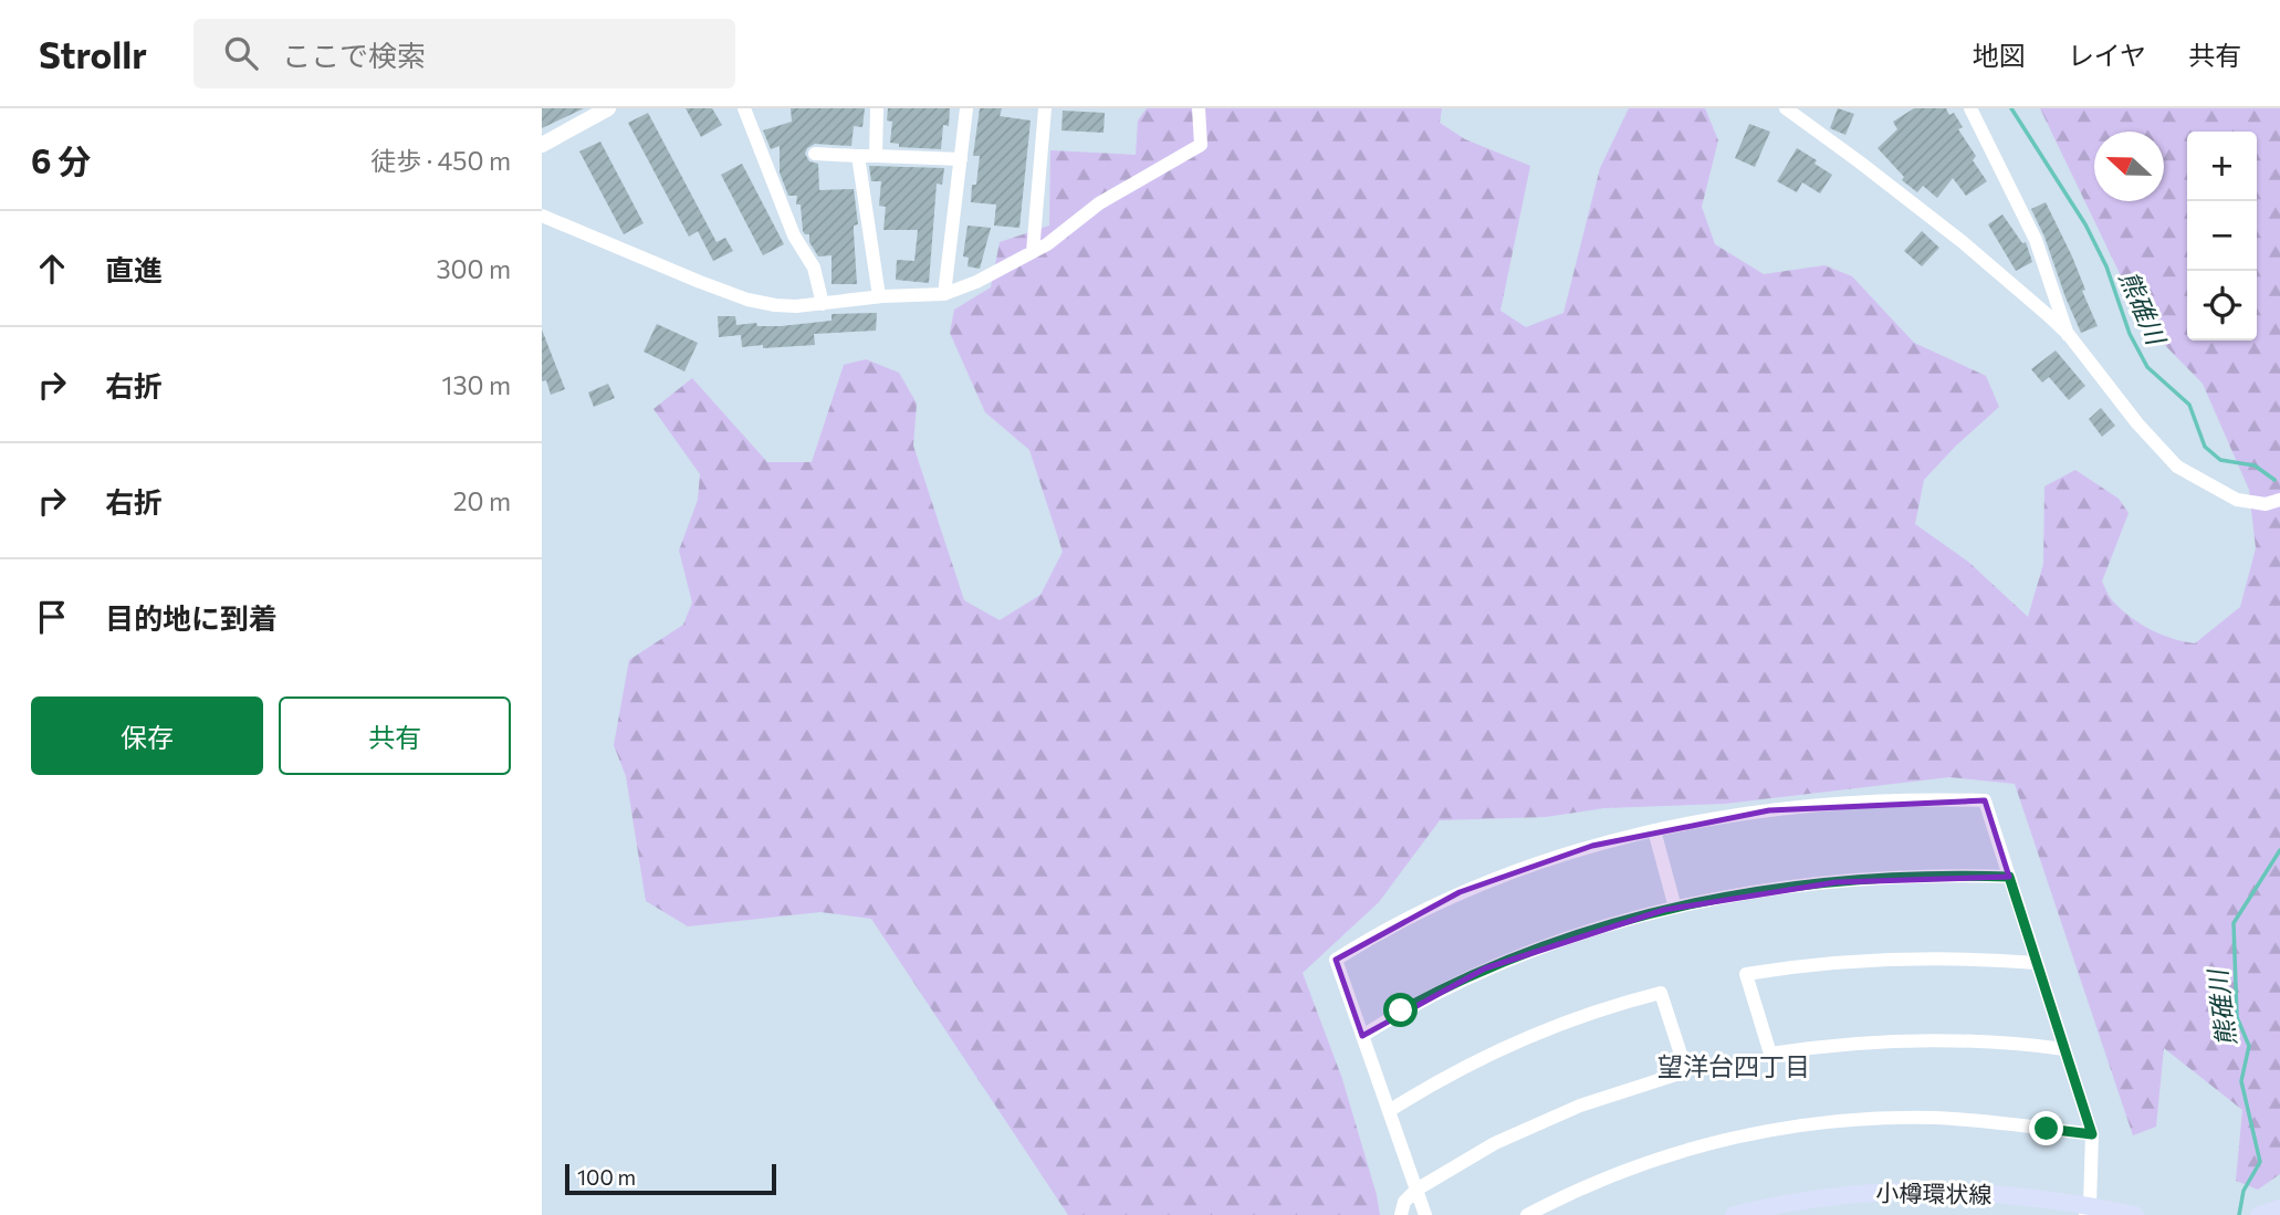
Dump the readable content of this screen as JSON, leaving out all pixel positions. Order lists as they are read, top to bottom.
{
  "streets": {
    "main road": ["小樽環状線"]
  },
  "districts": ["望洋台四丁目"],
  "water": ["熊碓川"],
  "scale_bar": "100 m",
  "north": "left",
  "page": {
    "header": "Strollr",
    "search": "ここで検索",
    "nav": ["地図", "レイヤ", "共有"],
    "heading": ["6 分", "徒歩 · 450 m"],
    "map_buttons": ["+", "−"],
    "list": [
      ["直進", "300 m"],
      ["右折", "130 m"],
      ["右折", "20 m"],
      "目的地に到着"
    ],
    "buttons": ["保存", "共有"],
    "scale": "100 m"
  }
}
